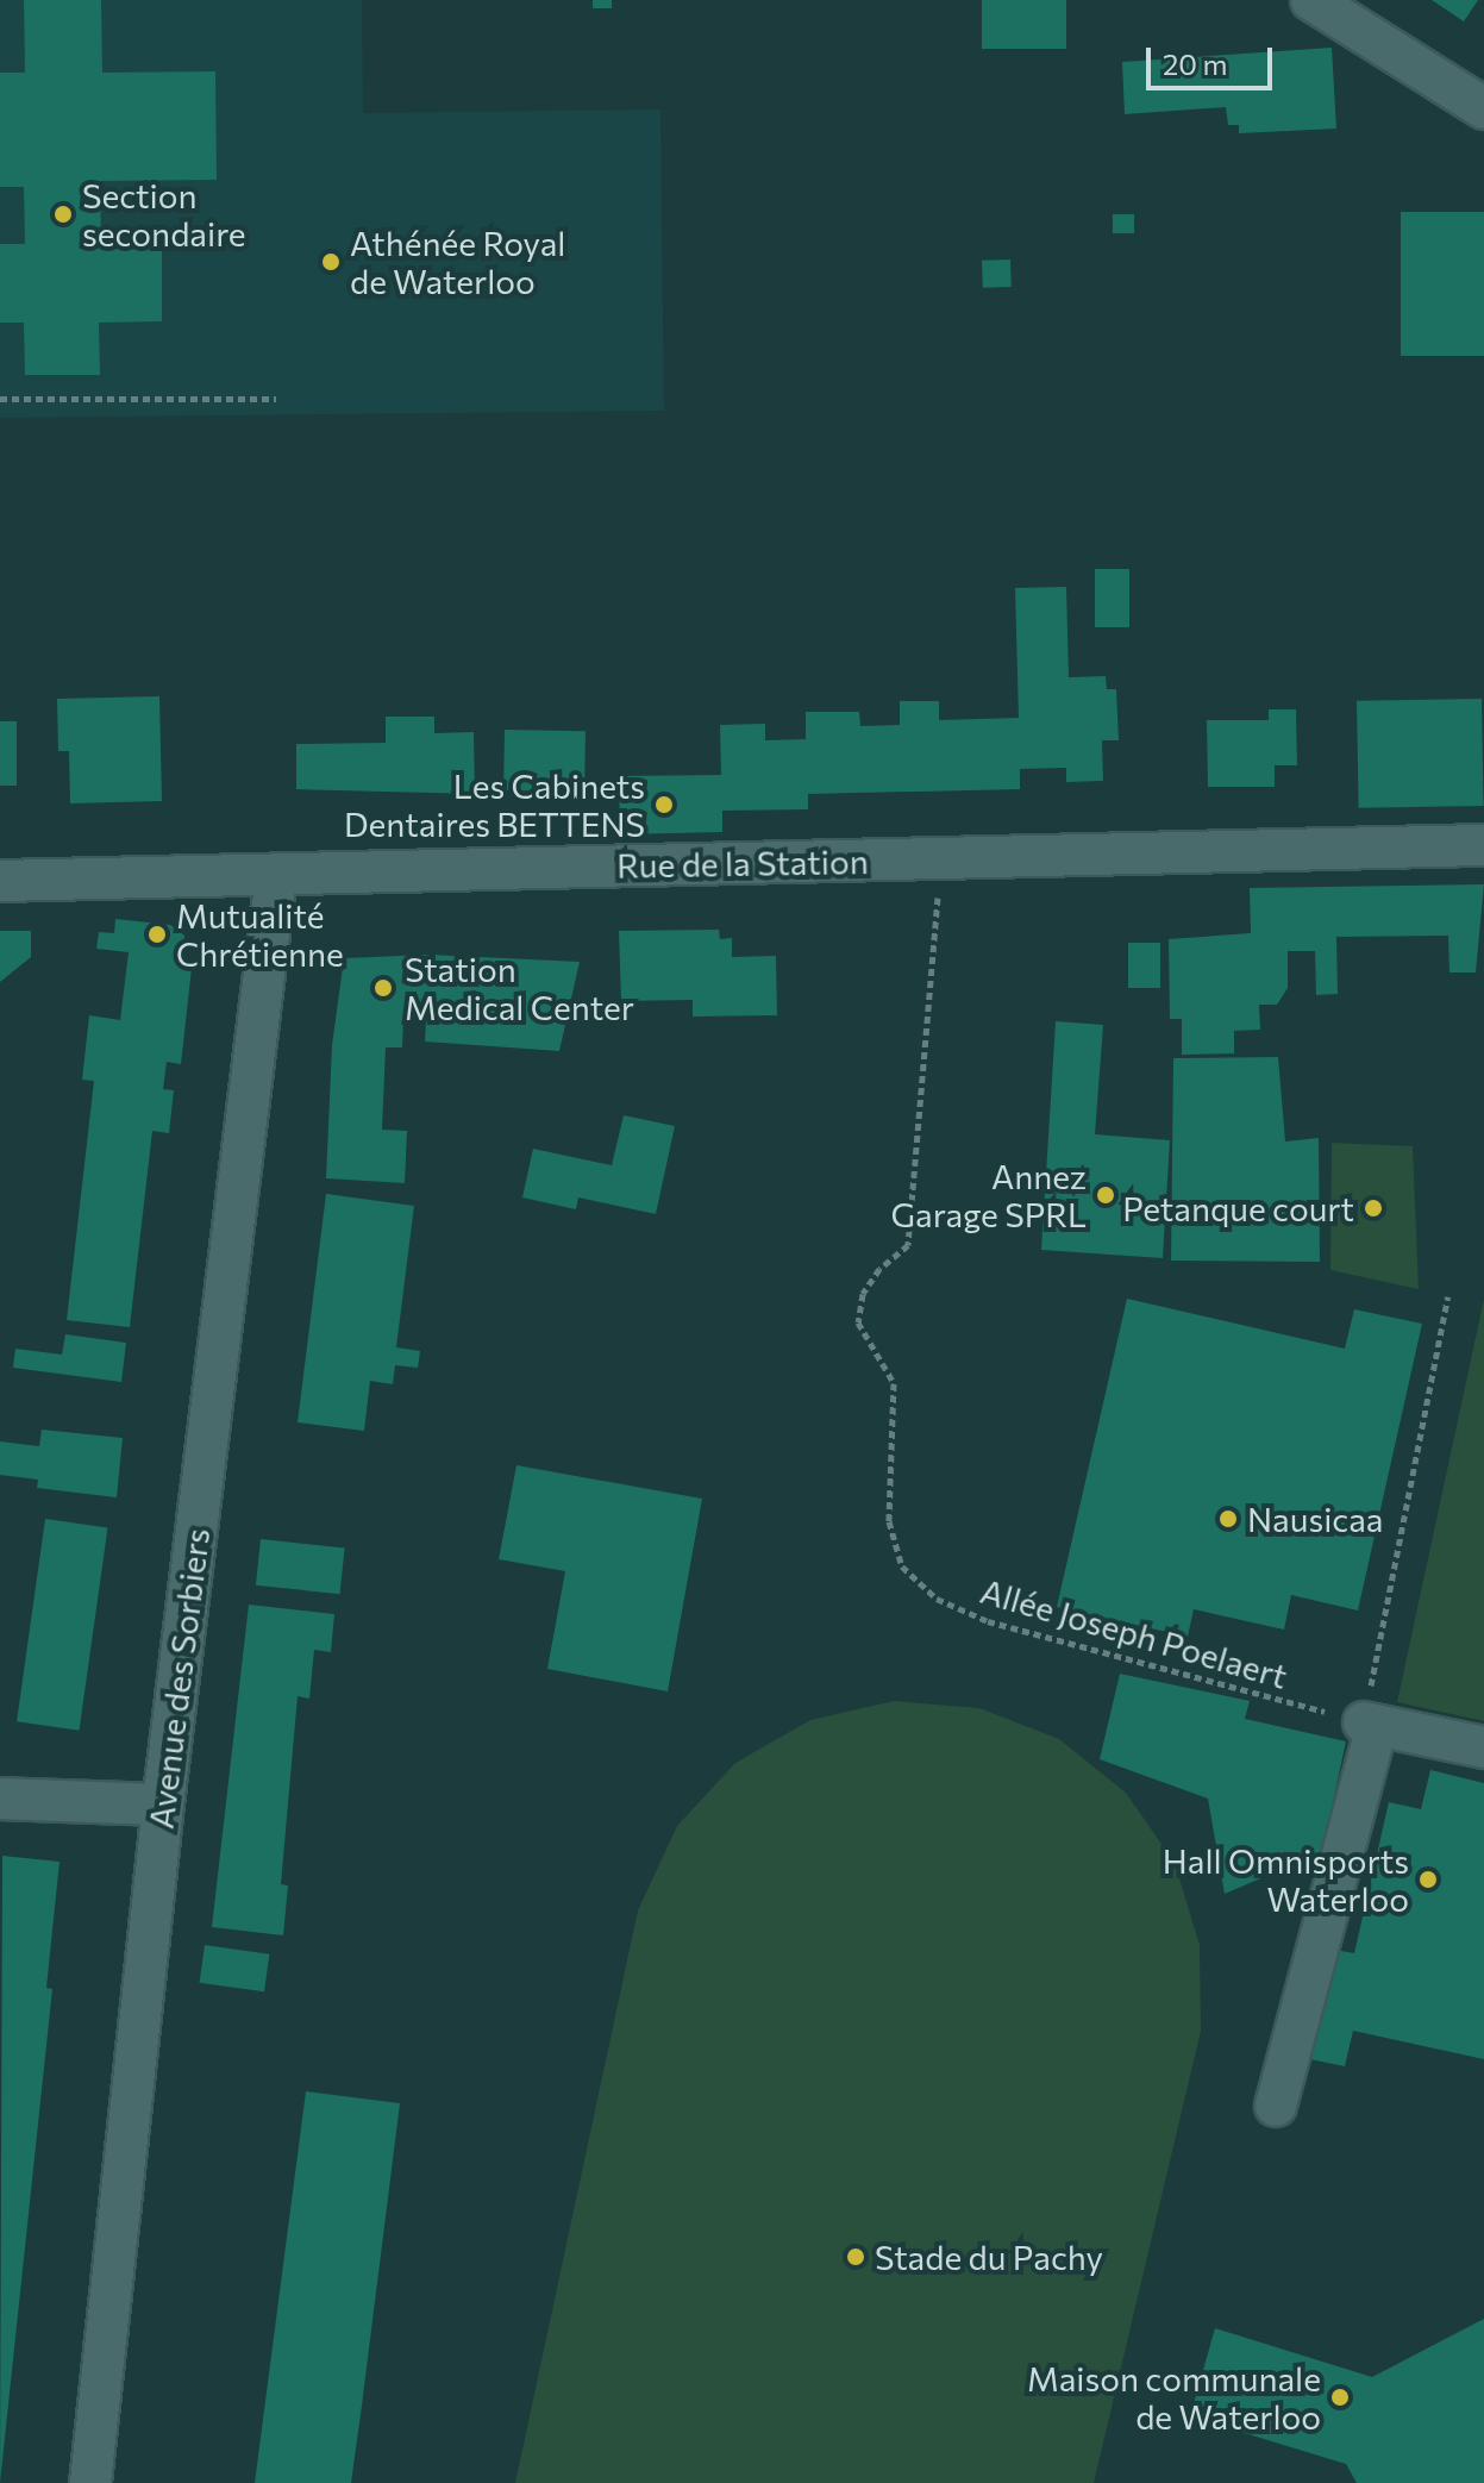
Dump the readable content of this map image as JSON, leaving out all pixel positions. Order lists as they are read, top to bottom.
{
  "streets": {
    "street": ["Rue de la Station", "Avenue des Sorbiers"],
    "path": ["Allée Joseph Poelaert"]
  },
  "crossings": [
    ["Rue de la Station", "Allée Joseph Poelaert"],
    ["Rue de la Station", "Avenue des Sorbiers"]
  ],
  "places": [
    "Section secondaire",
    "Athénée Royal de Waterloo",
    "Les Cabinets Dentaires BETTENS",
    "Mutualité Chrétienne",
    "Station Medical Center",
    "Annez Garage SPRL",
    "Petanque court",
    "Nausicaa",
    "Hall Omnisports Waterloo",
    "Stade du Pachy",
    "Maison communale de Waterloo"
  ],
  "scale_bar": "20 m"
}
